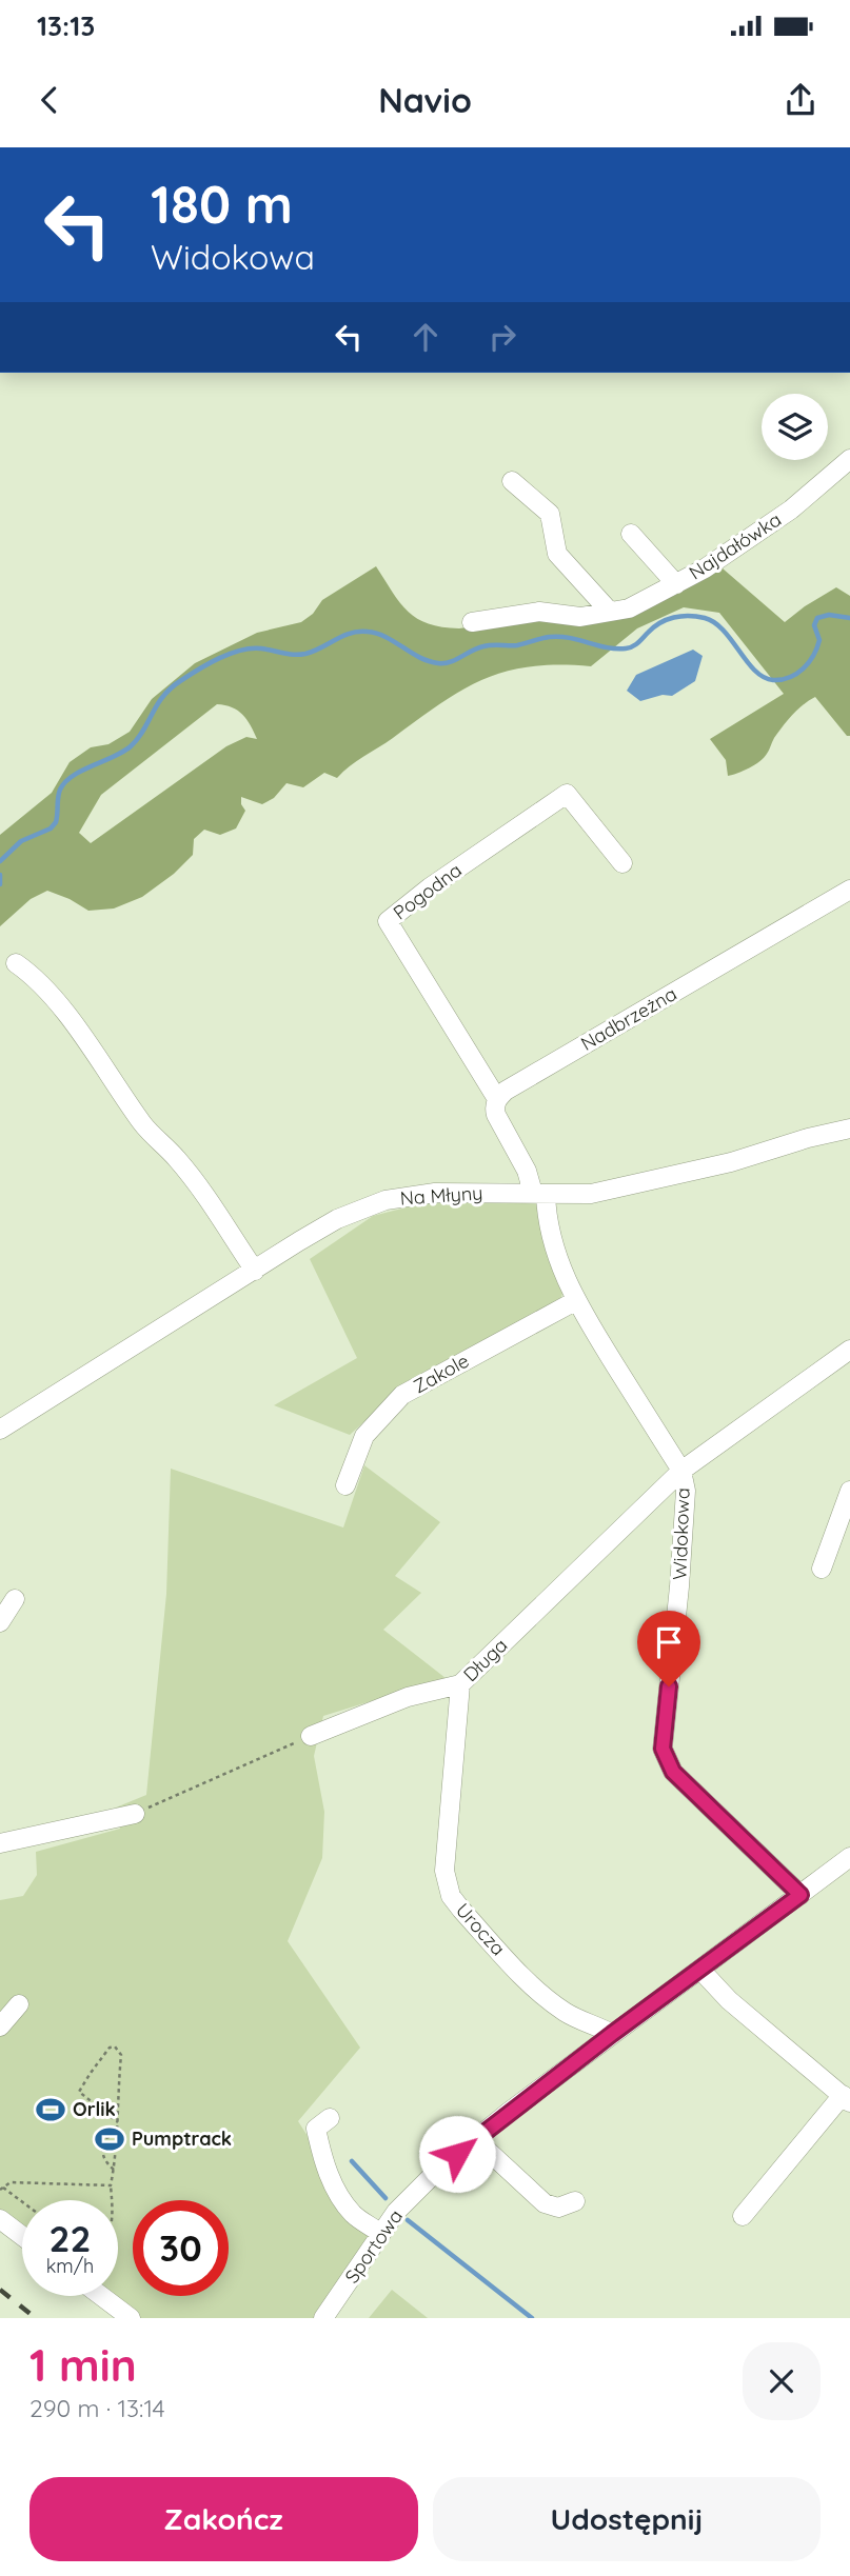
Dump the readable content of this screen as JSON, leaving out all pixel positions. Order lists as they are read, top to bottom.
{
  "streets": {
    "street": [
      "Najdałówka",
      "Pogodna",
      "Nadbrzeżna",
      "Na Młyny",
      "Zakole",
      "Widokowa",
      "Długa",
      "Urocza",
      "Sportowa"
    ]
  },
  "crossings": [
    ["Pogodna", "Nadbrzeżna"],
    ["Na Młyny", "Widokowa"],
    ["Zakole", "Widokowa"],
    ["Widokowa", "Długa"],
    ["Widokowa", "Sportowa"],
    ["Długa", "Urocza"],
    ["Urocza", "Sportowa"]
  ],
  "places": {
    "sports": ["Orlik", "Pumptrack"]
  },
  "page": {
    "status": "13:13",
    "header": "Navio",
    "turn": ["180 m", "Widokowa"],
    "speed": "22 km/h",
    "limit": "30",
    "heading": ["1 min", "290 m · 13:14"],
    "buttons": ["Zakończ", "Udostępnij"]
  }
}
